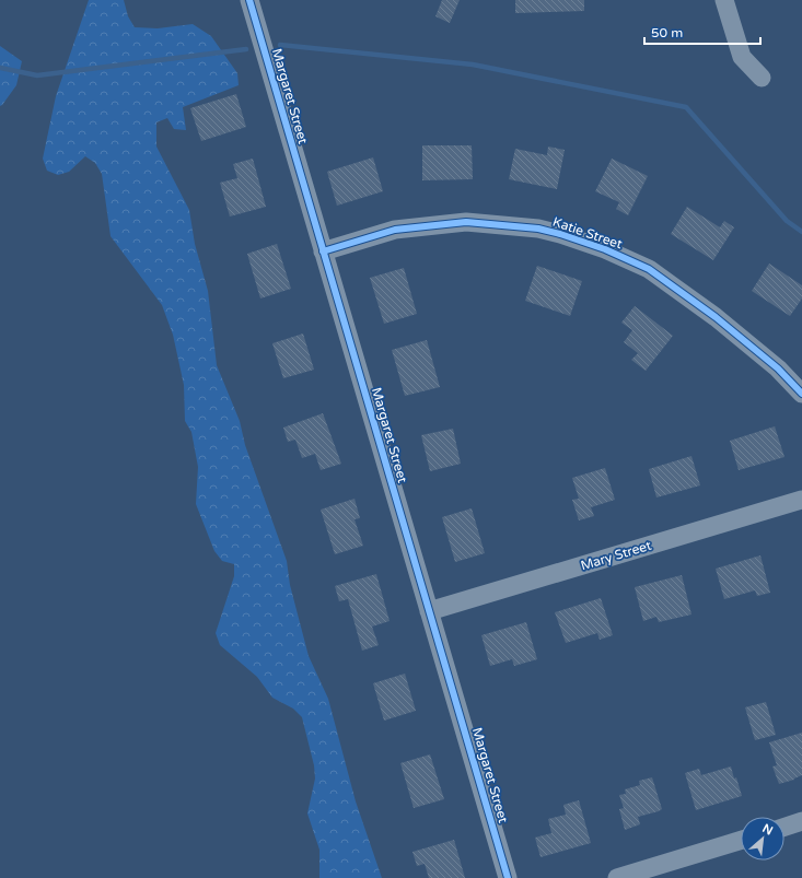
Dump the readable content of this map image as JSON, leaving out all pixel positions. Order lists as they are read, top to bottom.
{
  "streets": {
    "street": ["Margaret Street", "Katie Street", "Mary Street"]
  },
  "crossings": [
    ["Margaret Street", "Katie Street"],
    ["Margaret Street", "Mary Street"]
  ],
  "scale_bar": "50 m",
  "north": "top right"
}
